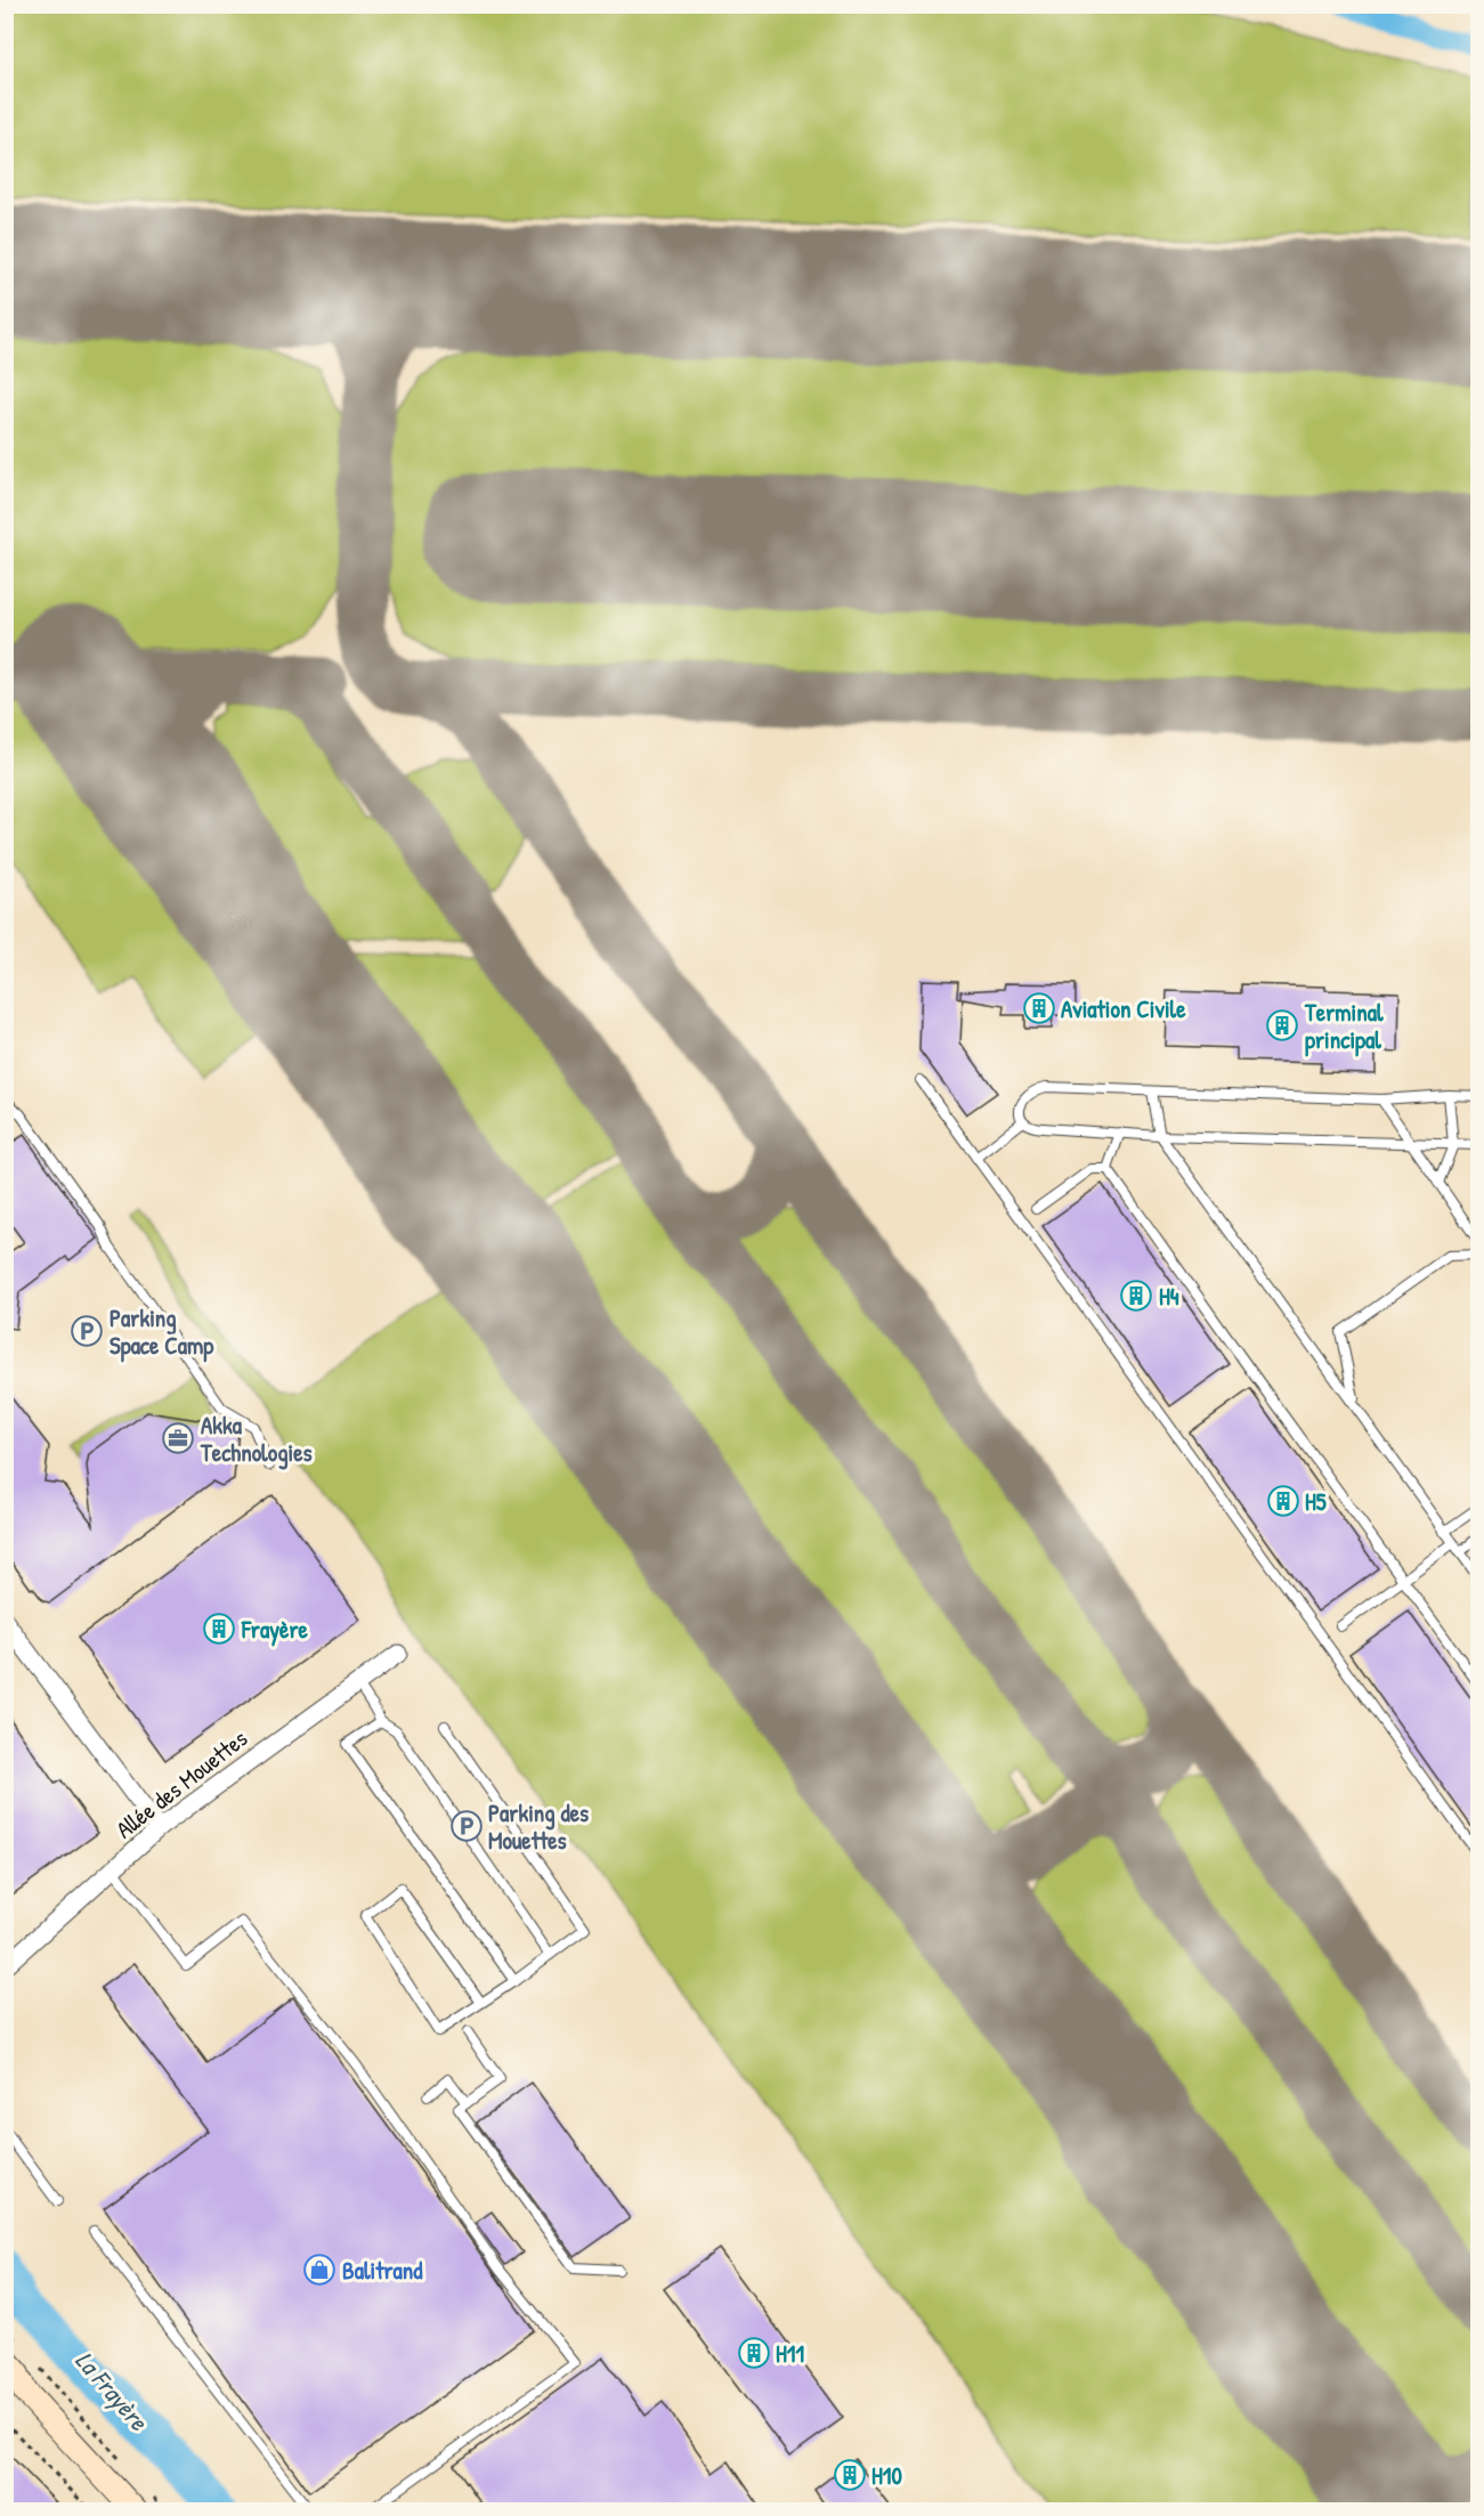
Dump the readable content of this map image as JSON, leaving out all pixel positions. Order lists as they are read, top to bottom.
{
  "streets": {
    "street": ["Allée des Mouettes"]
  },
  "water": ["La Frayère"],
  "places": {
    "building": [
      "Aviation Civile",
      "Terminal principal",
      "H4",
      "H5",
      "Frayère",
      "H11",
      "H10"
    ],
    "parking": ["Parking Space Camp", "Parking des Mouettes"],
    "office": ["Akka Technologies"],
    "shop": ["Balitrand"]
  }
}
